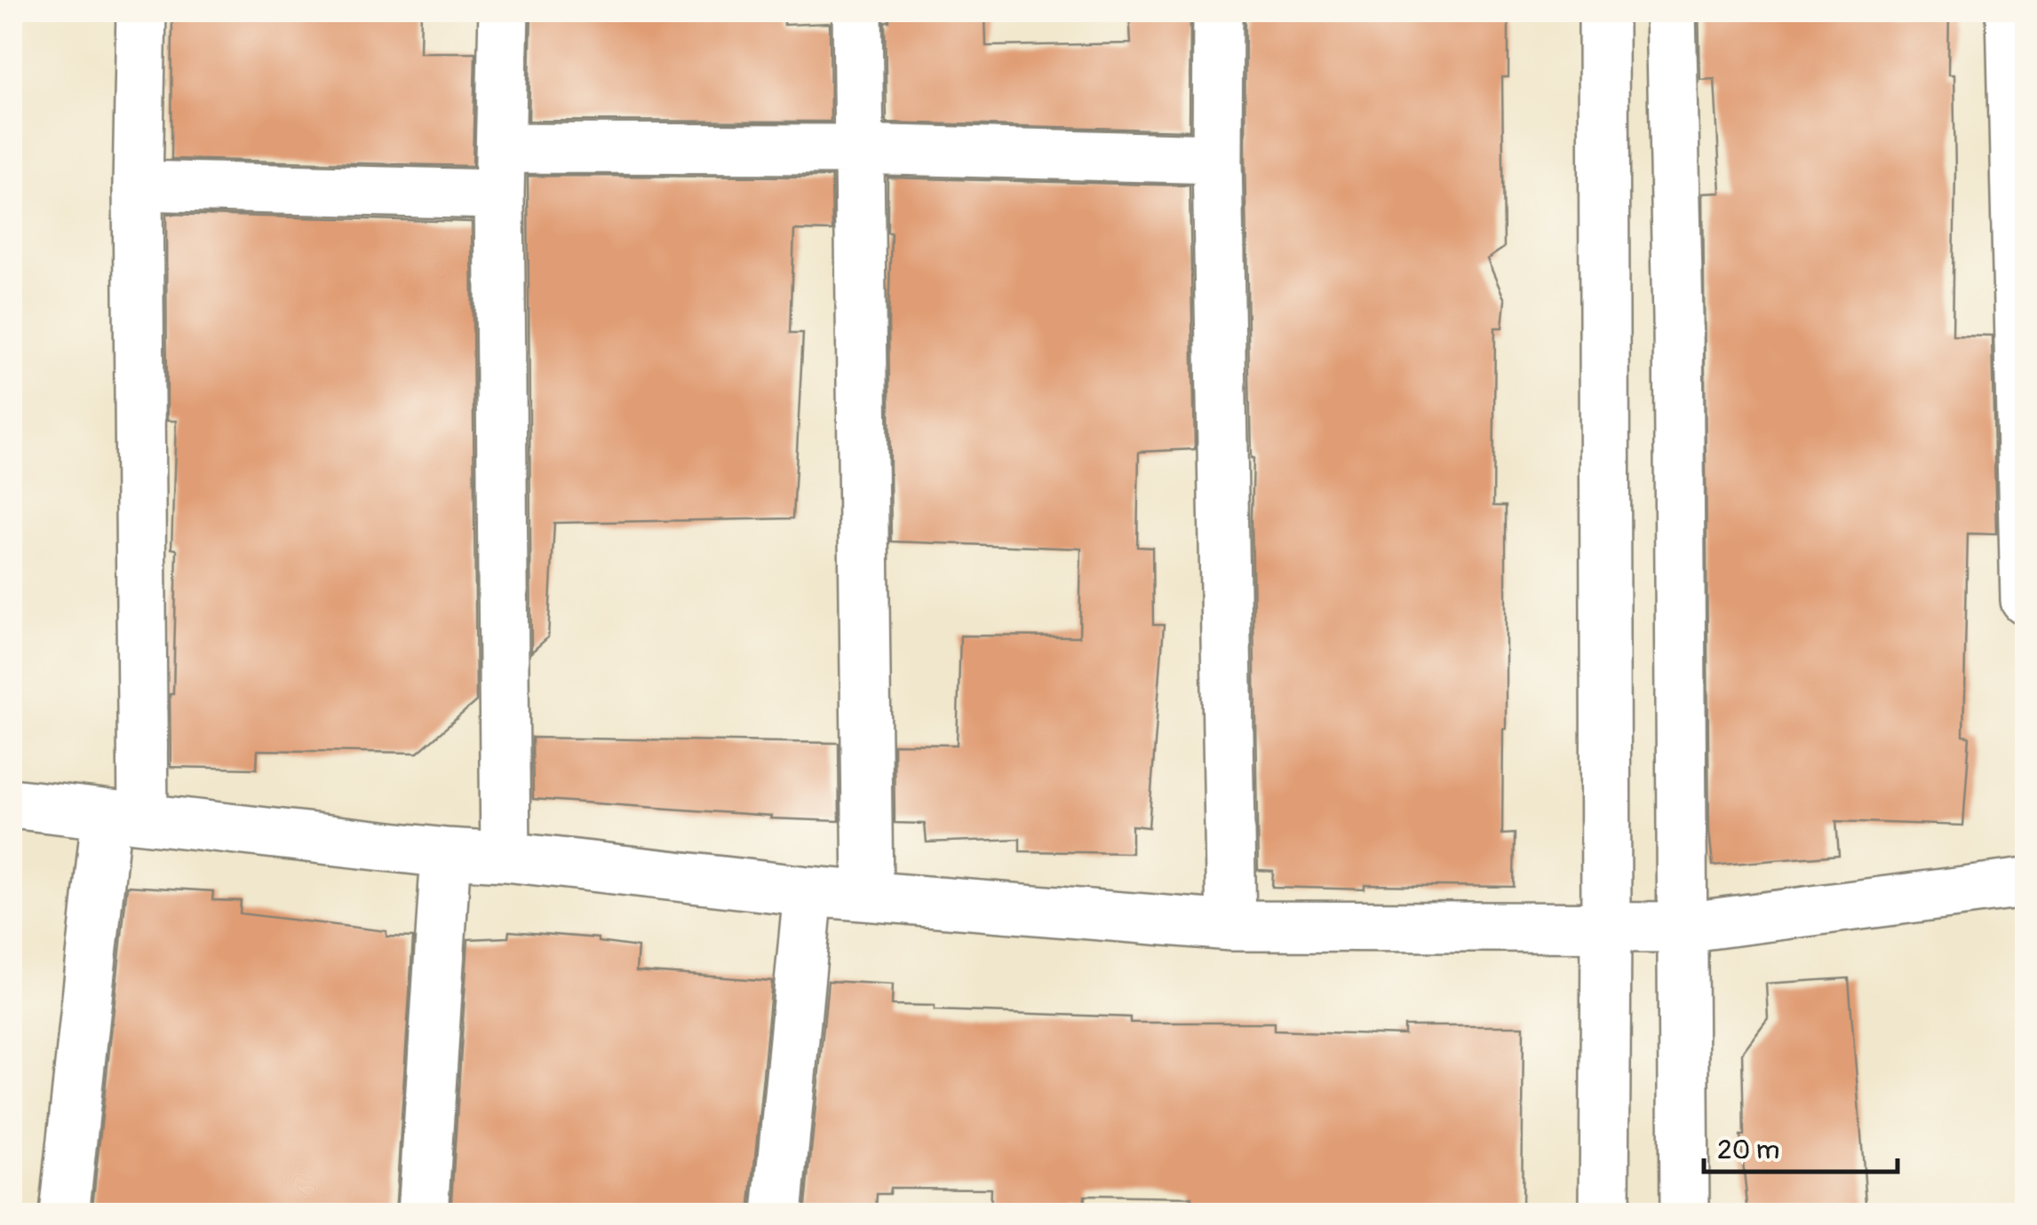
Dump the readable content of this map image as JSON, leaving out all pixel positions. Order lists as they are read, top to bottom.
{
  "scale_bar": "20 m"
}
